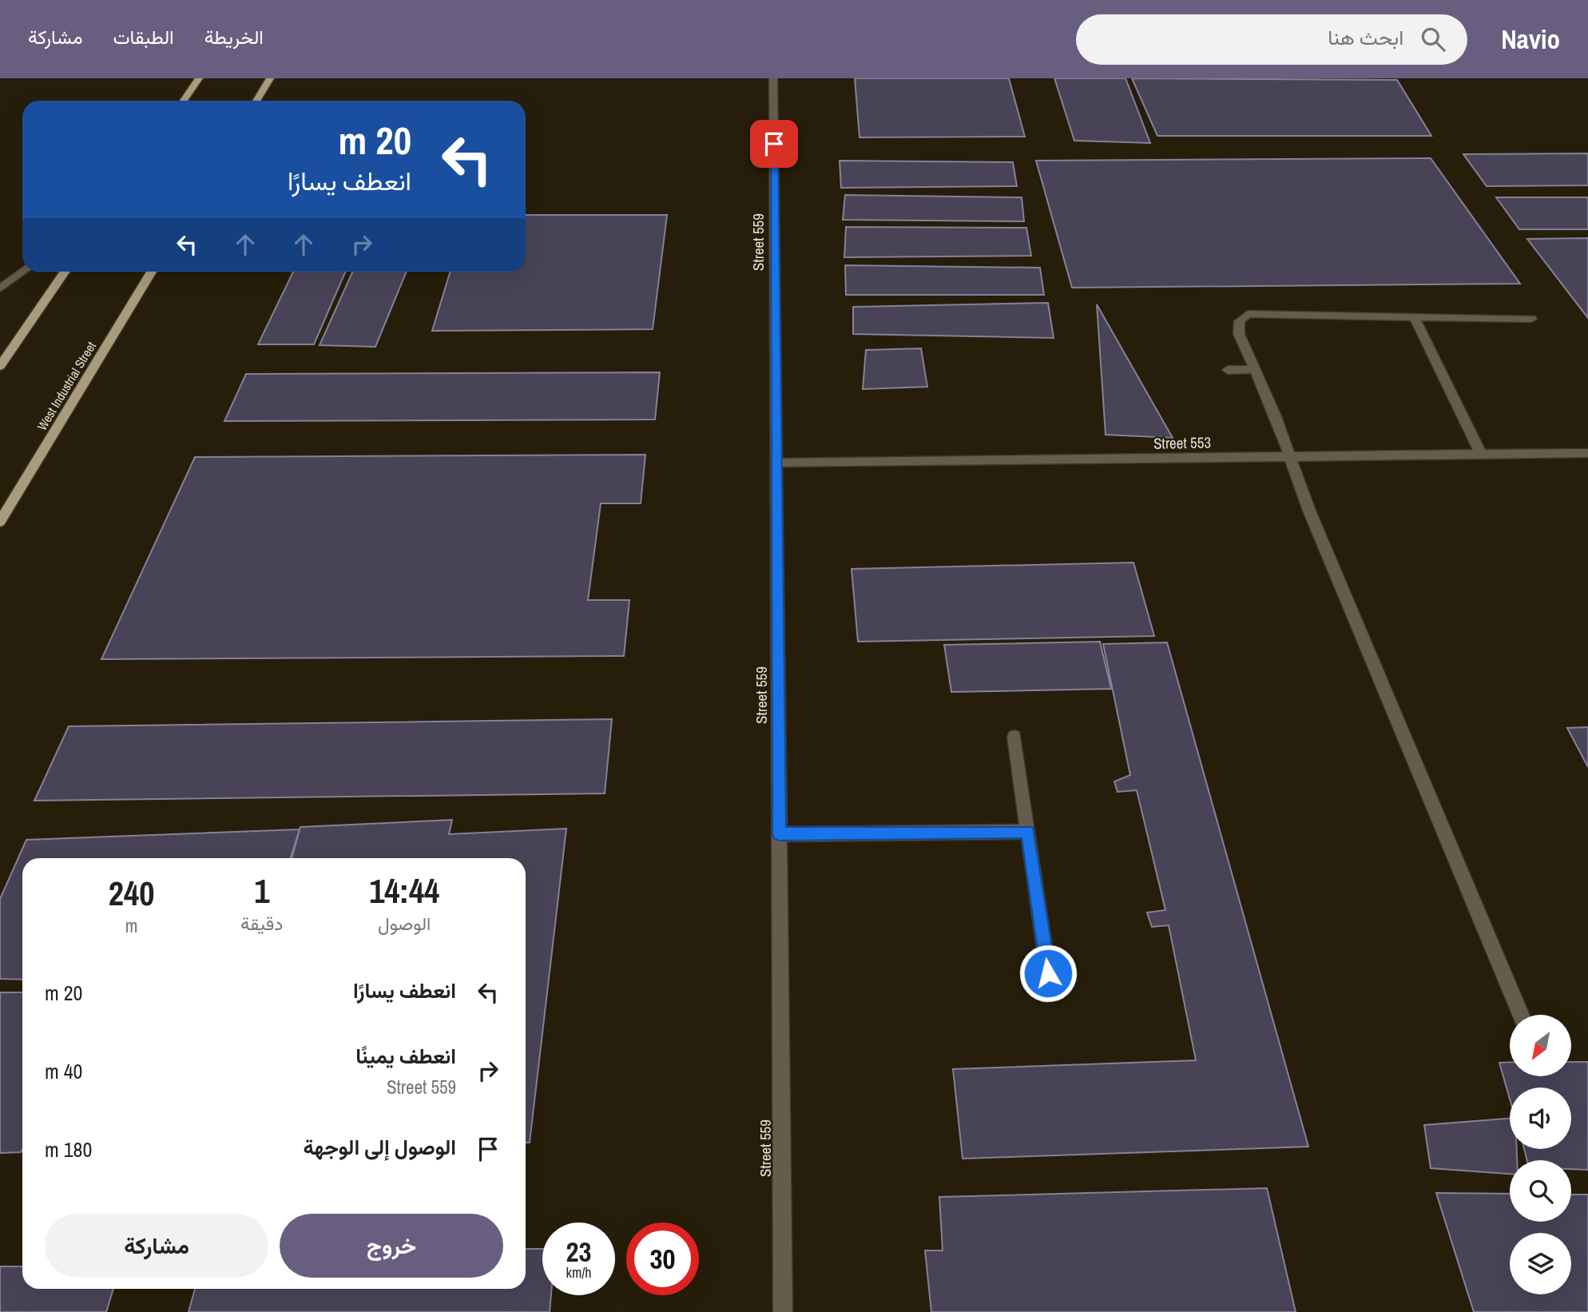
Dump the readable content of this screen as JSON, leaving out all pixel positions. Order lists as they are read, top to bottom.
{
  "streets": {
    "main road": ["West Industrial Street"],
    "street": ["Street 559", "Street 553"]
  },
  "crossings": [
    ["Street 559", "Street 553"]
  ],
  "north": "bottom left",
  "page": {
    "header": "Navio",
    "search": "ابحث هنا",
    "nav": ["الخريطة", "الطبقات", "مشاركة"],
    "turn": ["20 m", "انعطف يسارًا"],
    "eta": [
      "14:44",
      "الوصول",
      "1",
      "دقيقة",
      "240",
      "m"
    ],
    "list": [
      {
        "name": "انعطف يسارًا",
        "value": "20 m"
      },
      {
        "name": "انعطف يمينًا",
        "note": "Street 559",
        "value": "40 m"
      },
      {
        "name": "الوصول إلى الوجهة",
        "value": "180 m"
      }
    ],
    "buttons": ["خروج", "مشاركة"],
    "speed": "23 km/h",
    "limit": "30"
  }
}
